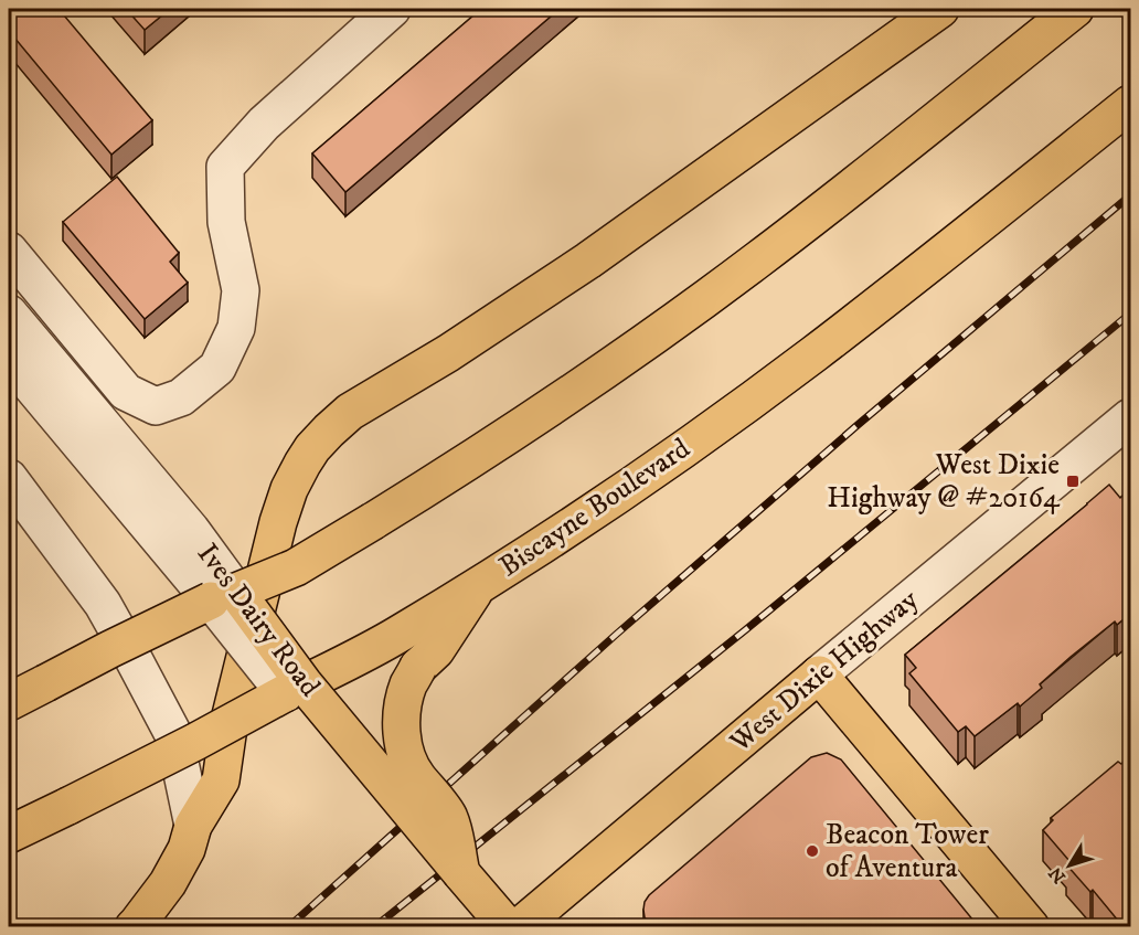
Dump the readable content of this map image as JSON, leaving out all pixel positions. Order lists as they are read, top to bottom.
{
  "streets": {
    "main road": ["Biscayne Boulevard", "Ives Dairy Road", "West Dixie Highway"]
  },
  "crossings": [
    ["Biscayne Boulevard", "Ives Dairy Road"]
  ],
  "places": {
    "transit": ["West Dixie Highway @ #20164"],
    "other": ["Beacon Tower of Aventura"]
  },
  "north": "bottom left"
}
